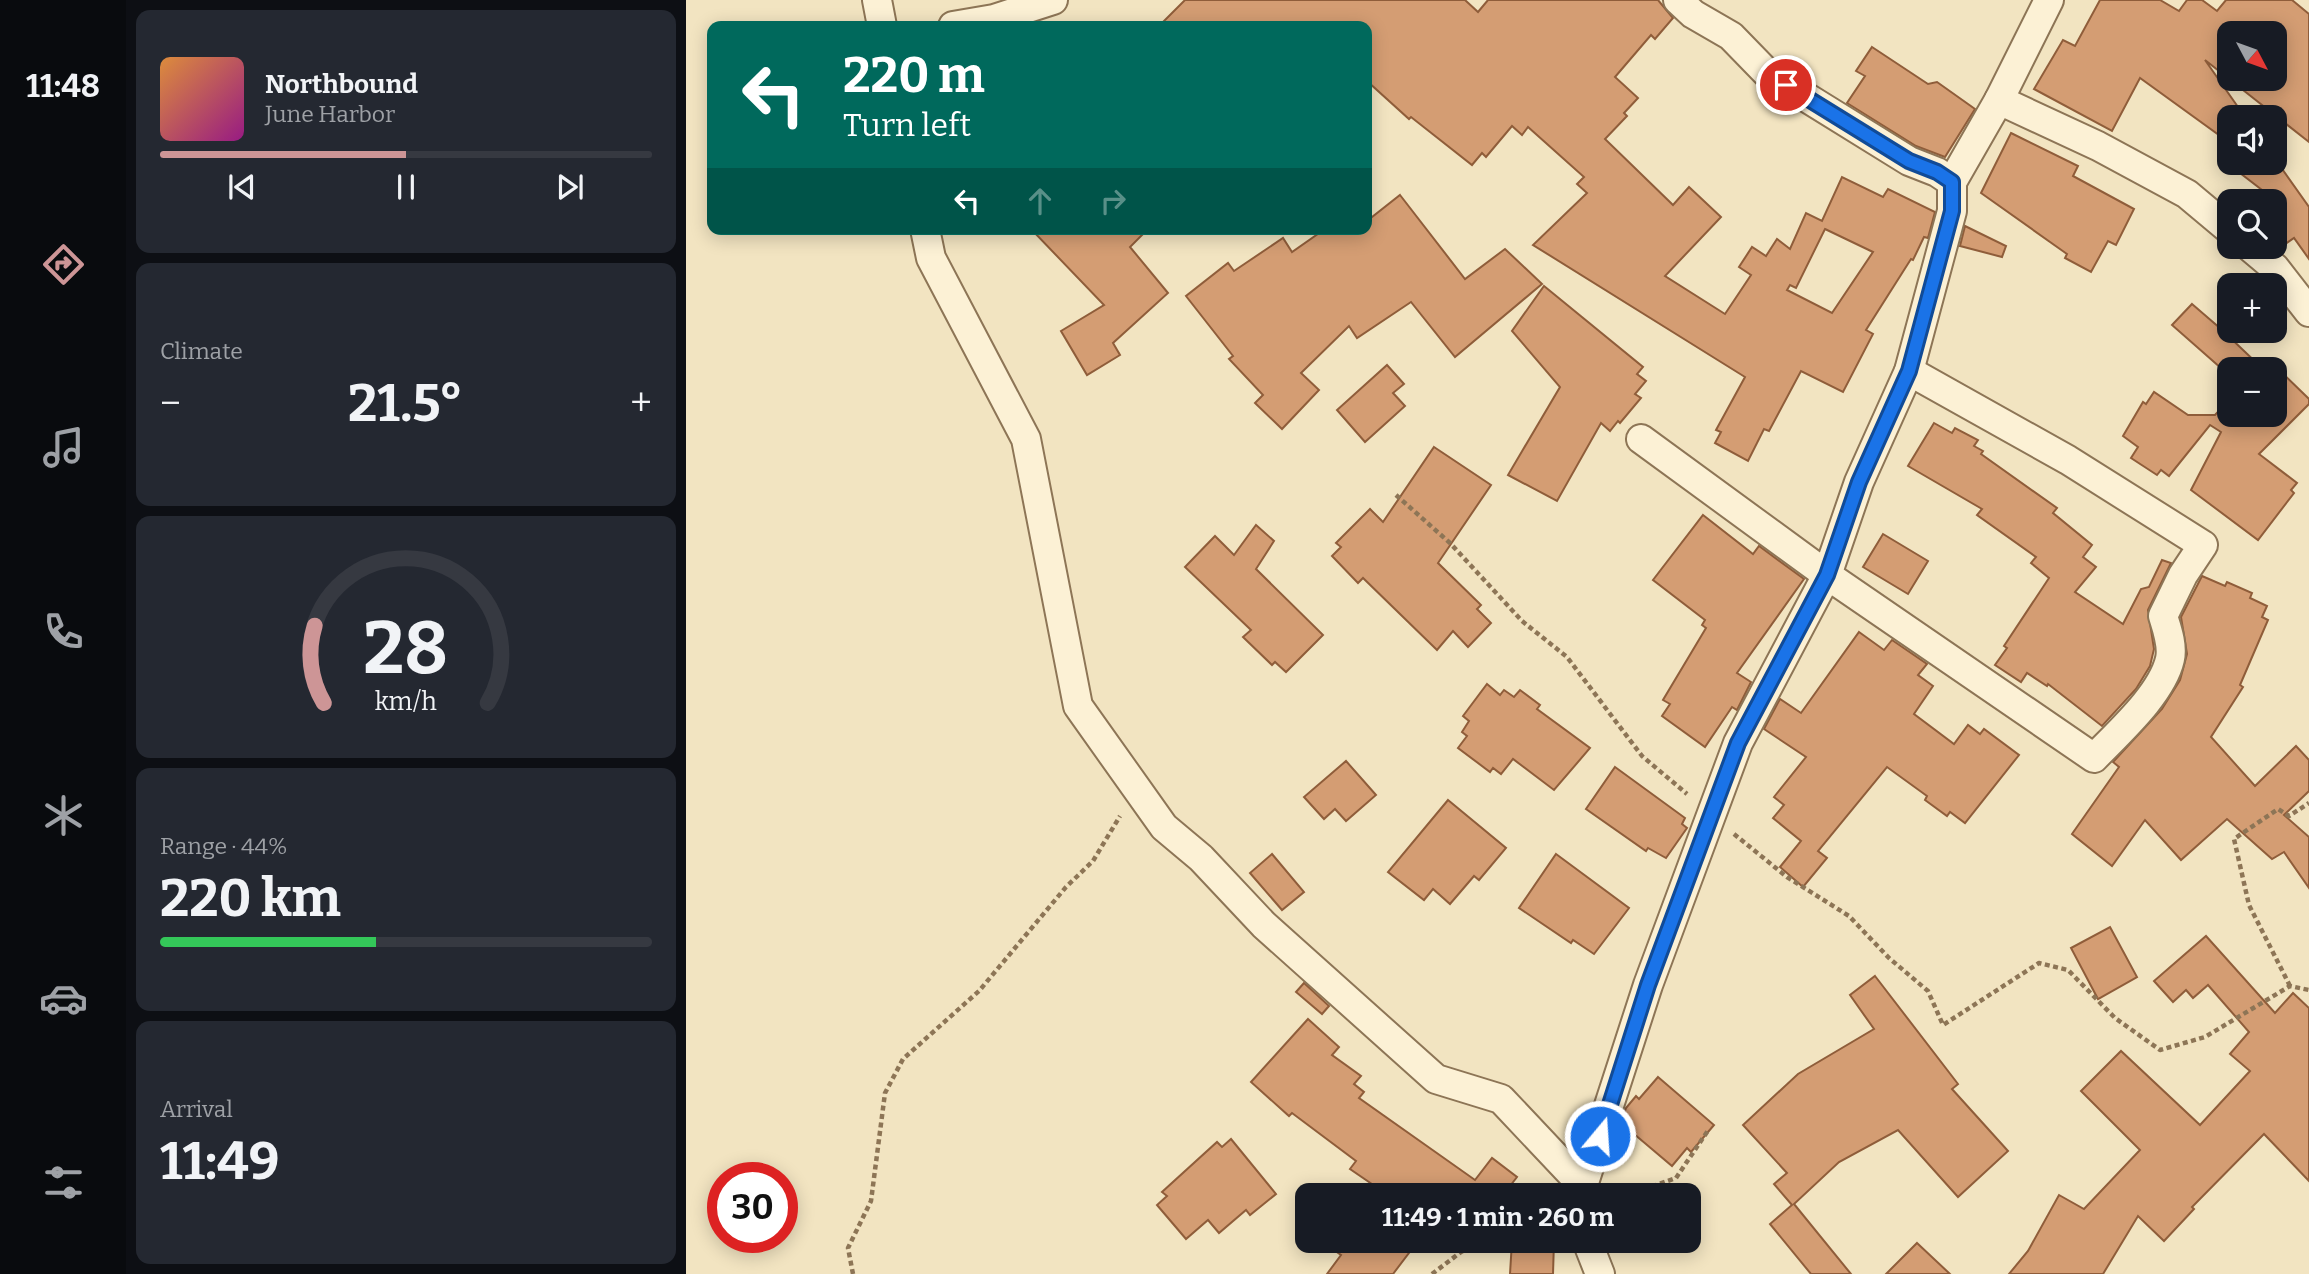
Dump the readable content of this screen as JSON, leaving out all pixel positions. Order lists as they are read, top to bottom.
{
  "north": "bottom right",
  "page": {
    "tabs": "11:48",
    "map_buttons": ["+", "−"],
    "turn": ["220 m", "Turn left"],
    "song": ["Northbound", "June Harbor"],
    "tile": [
      "Climate",
      ["Range · 44%", "220 km"],
      ["Arrival", "11:49"]
    ],
    "heat": ["−", "21.5°", "+"],
    "limit": "30",
    "trip": "11:49 · 1 min · 260 m",
    "gauge": ["28", "km/h"]
  }
}
